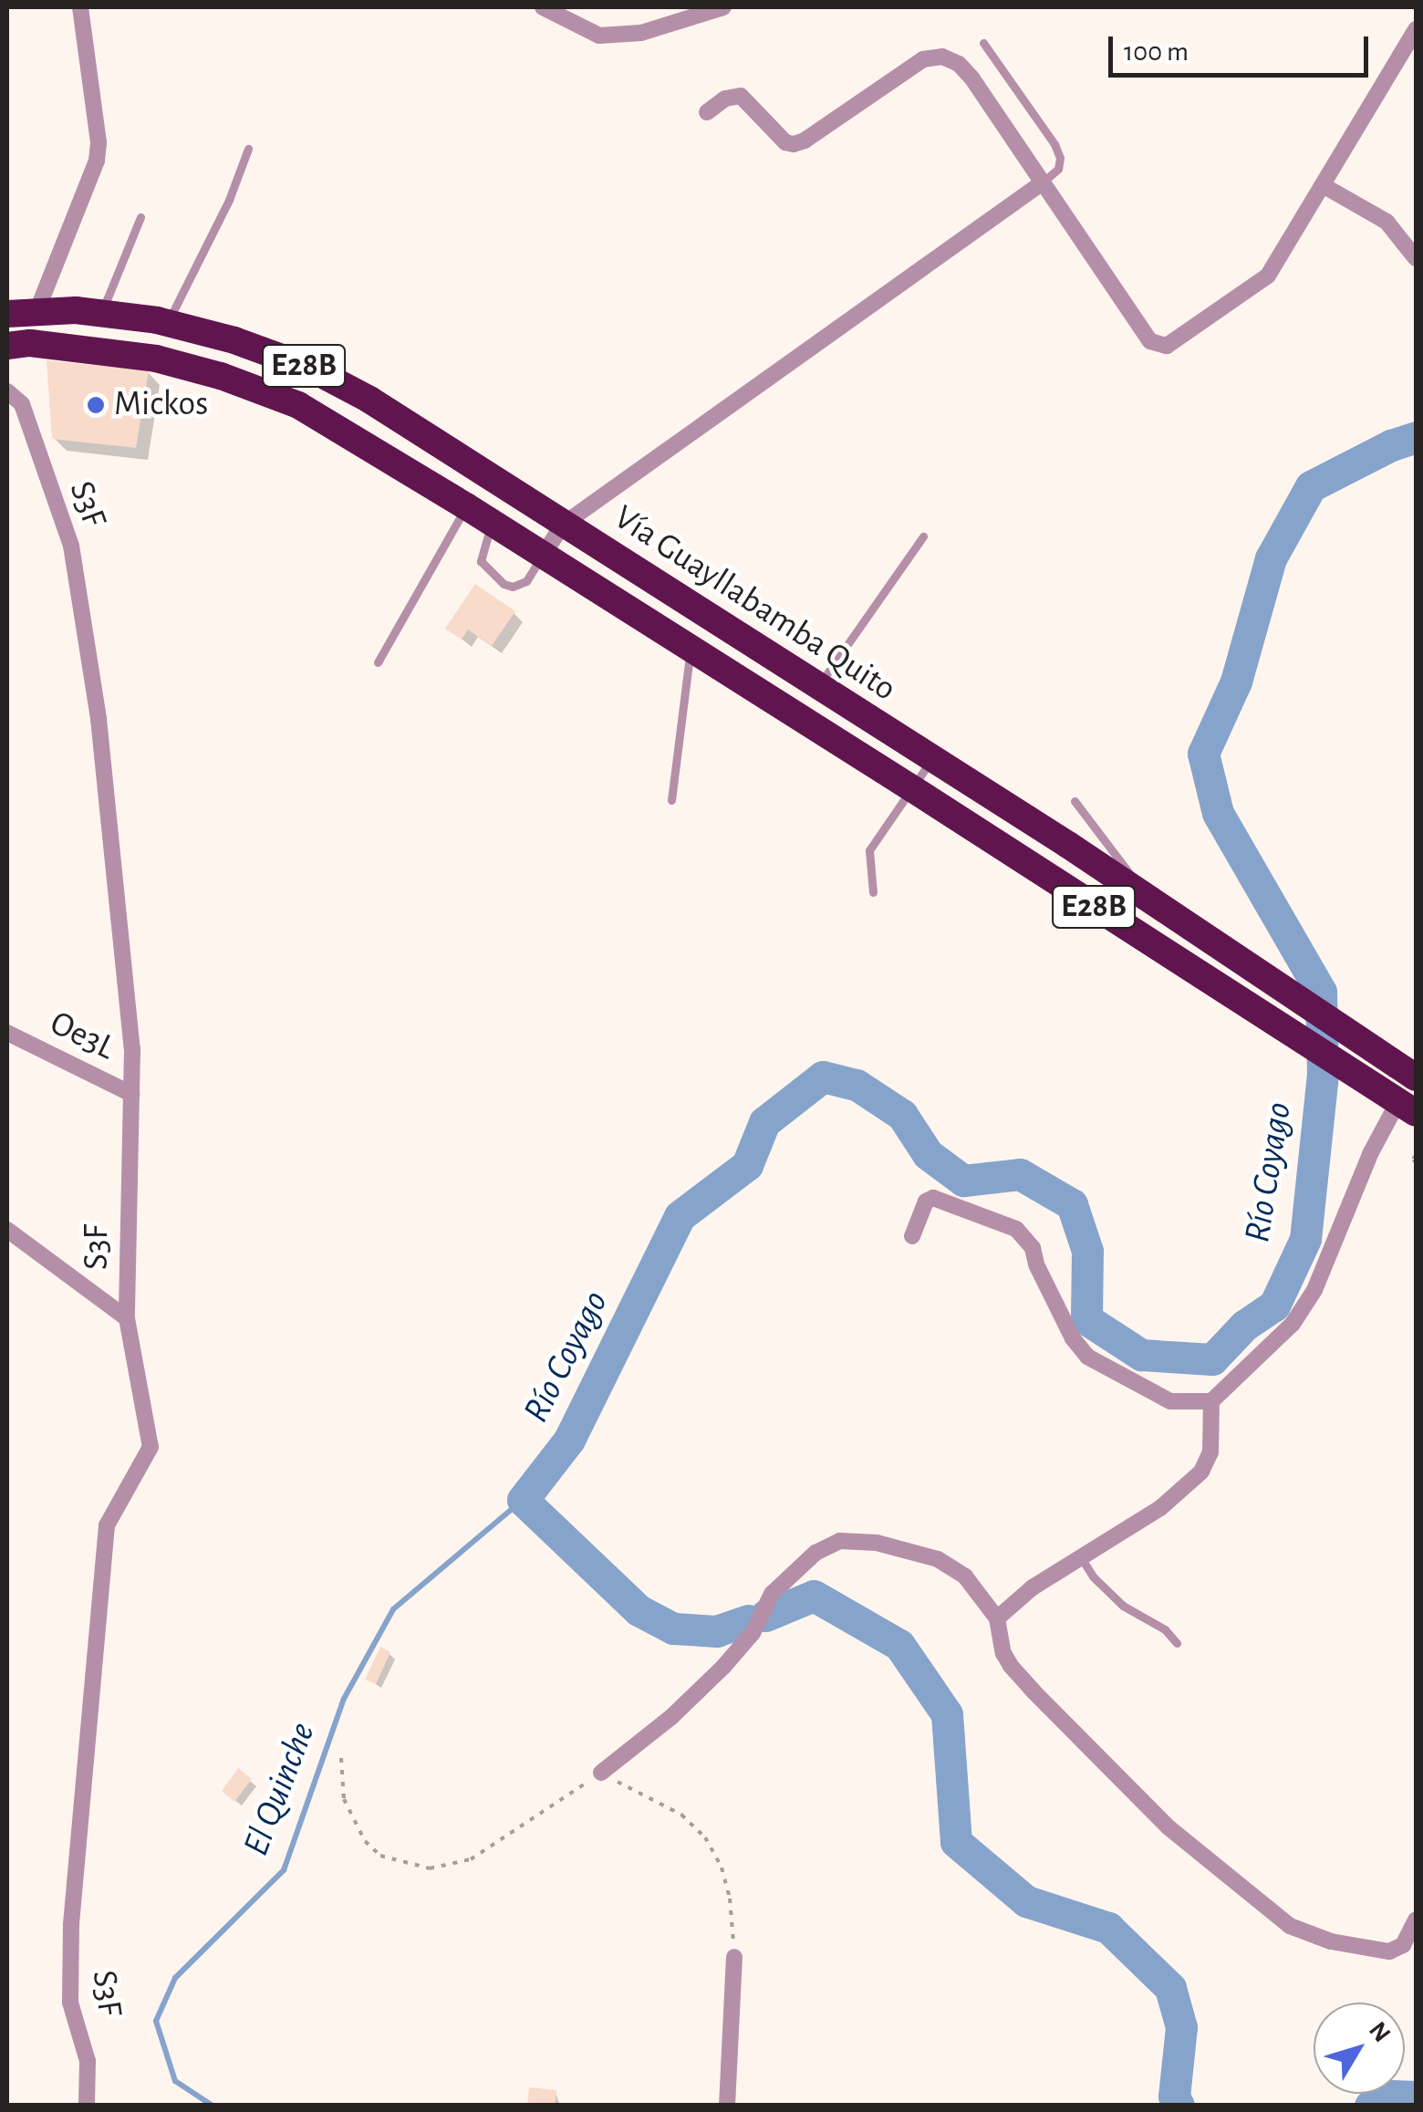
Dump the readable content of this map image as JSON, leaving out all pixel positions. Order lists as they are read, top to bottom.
{
  "streets": {
    "highway": ["E28B", "Vía Guayllabamba Quito"],
    "street": ["S3F", "Oe3L"]
  },
  "crossings": [
    ["S3F", "Oe3L"]
  ],
  "water": ["Río Coyago", "El Quinche"],
  "places": ["Mickos"],
  "scale_bar": "100 m",
  "north": "top right"
}
